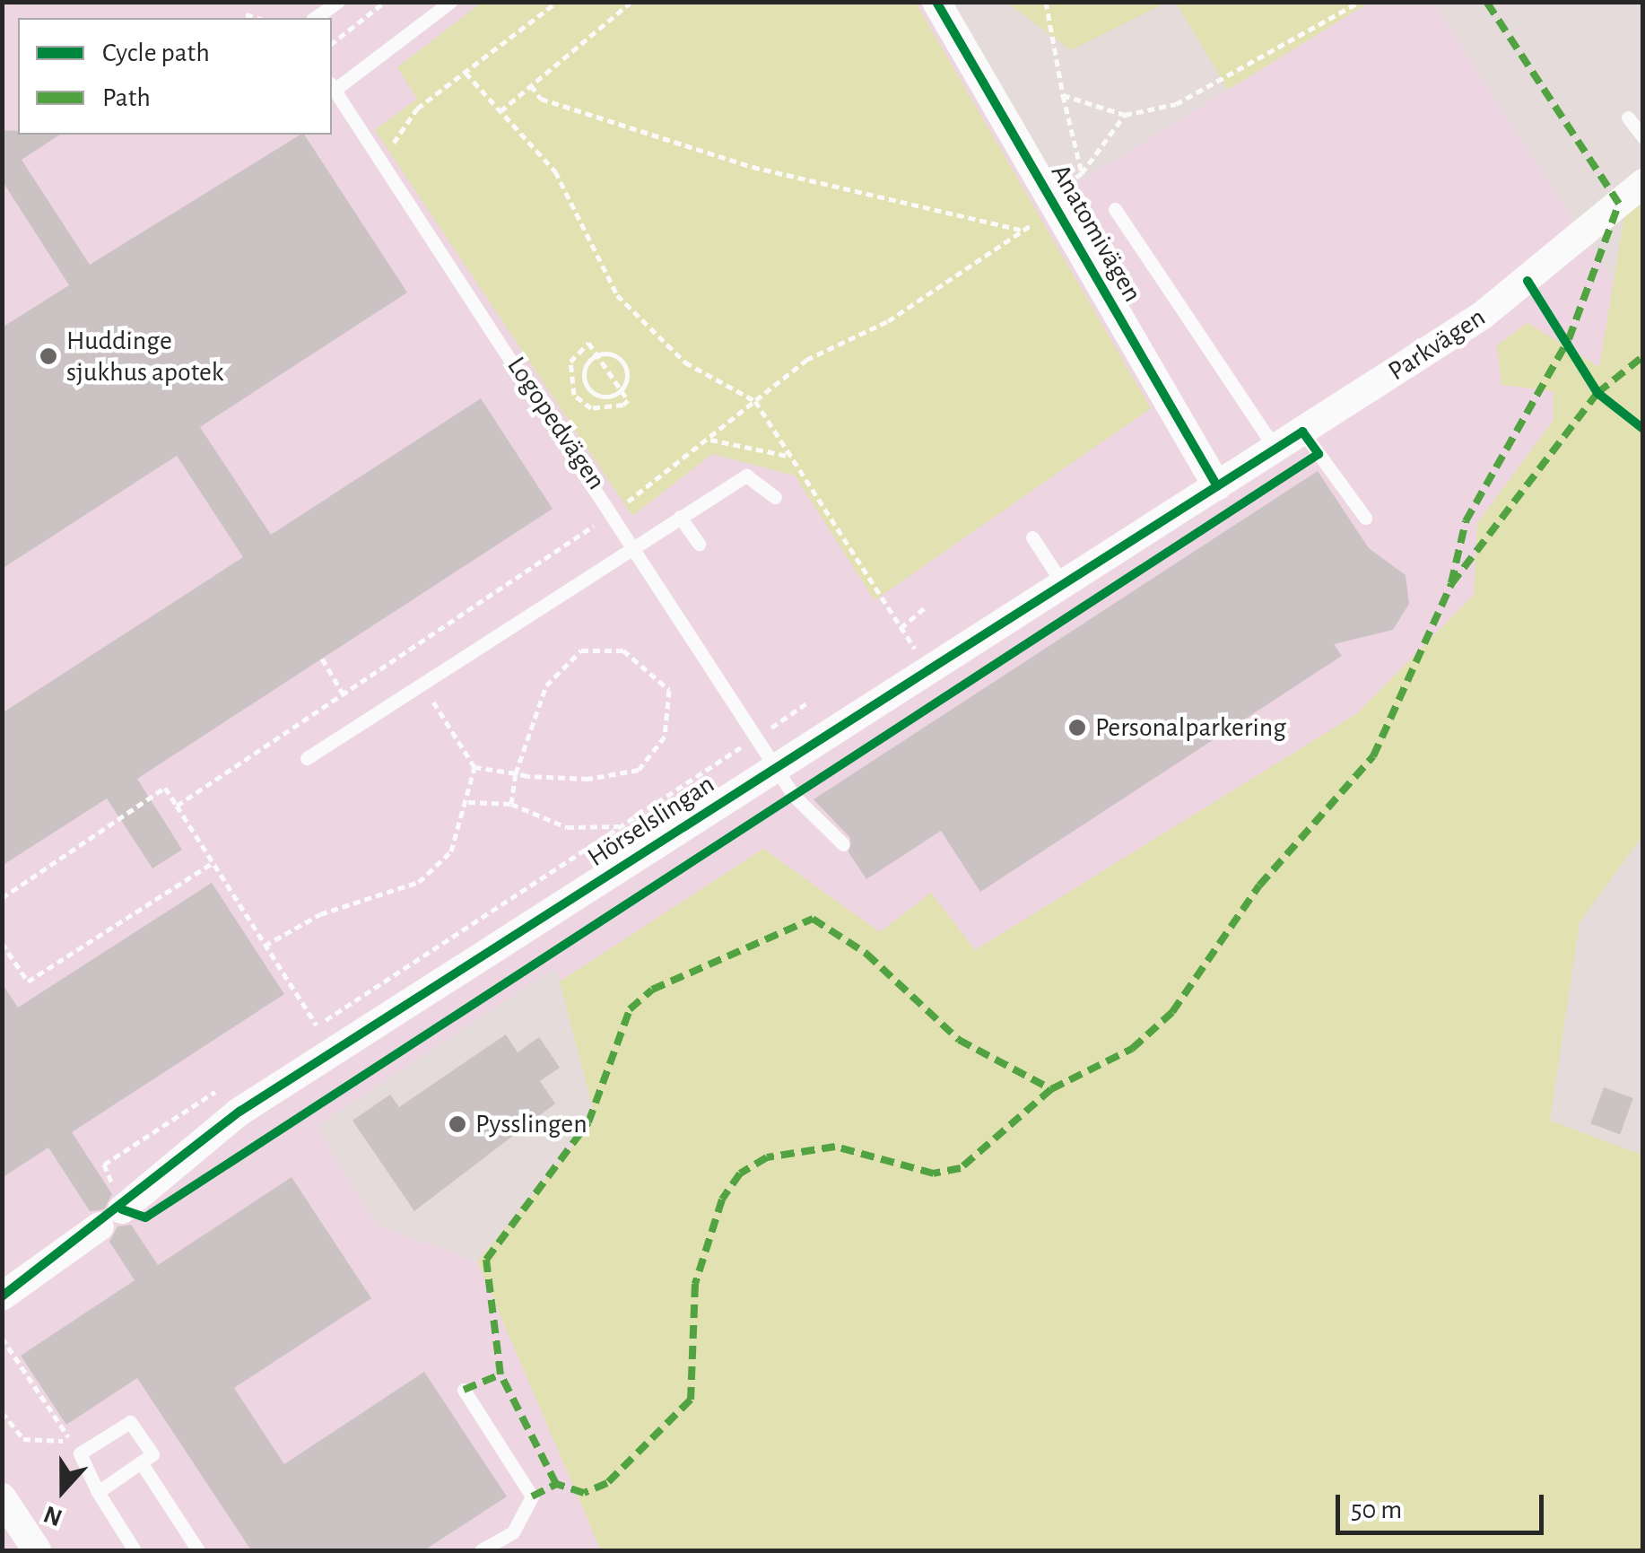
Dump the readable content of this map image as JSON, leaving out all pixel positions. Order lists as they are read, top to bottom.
{
  "streets": {
    "street": ["Anatomivägen", "Parkvägen", "Hörselslingan"],
    "lane": ["Logopedvägen"]
  },
  "crossings": [
    ["Anatomivägen", "Parkvägen"],
    ["Anatomivägen", "Hörselslingan"],
    ["Parkvägen", "Hörselslingan"],
    ["Logopedvägen", "Hörselslingan"]
  ],
  "places": ["Huddinge sjukhus apotek", "Personalparkering", "Pysslingen"],
  "legend": ["Cycle path", "Path"],
  "scale_bar": "50 m",
  "north": "bottom"
}
